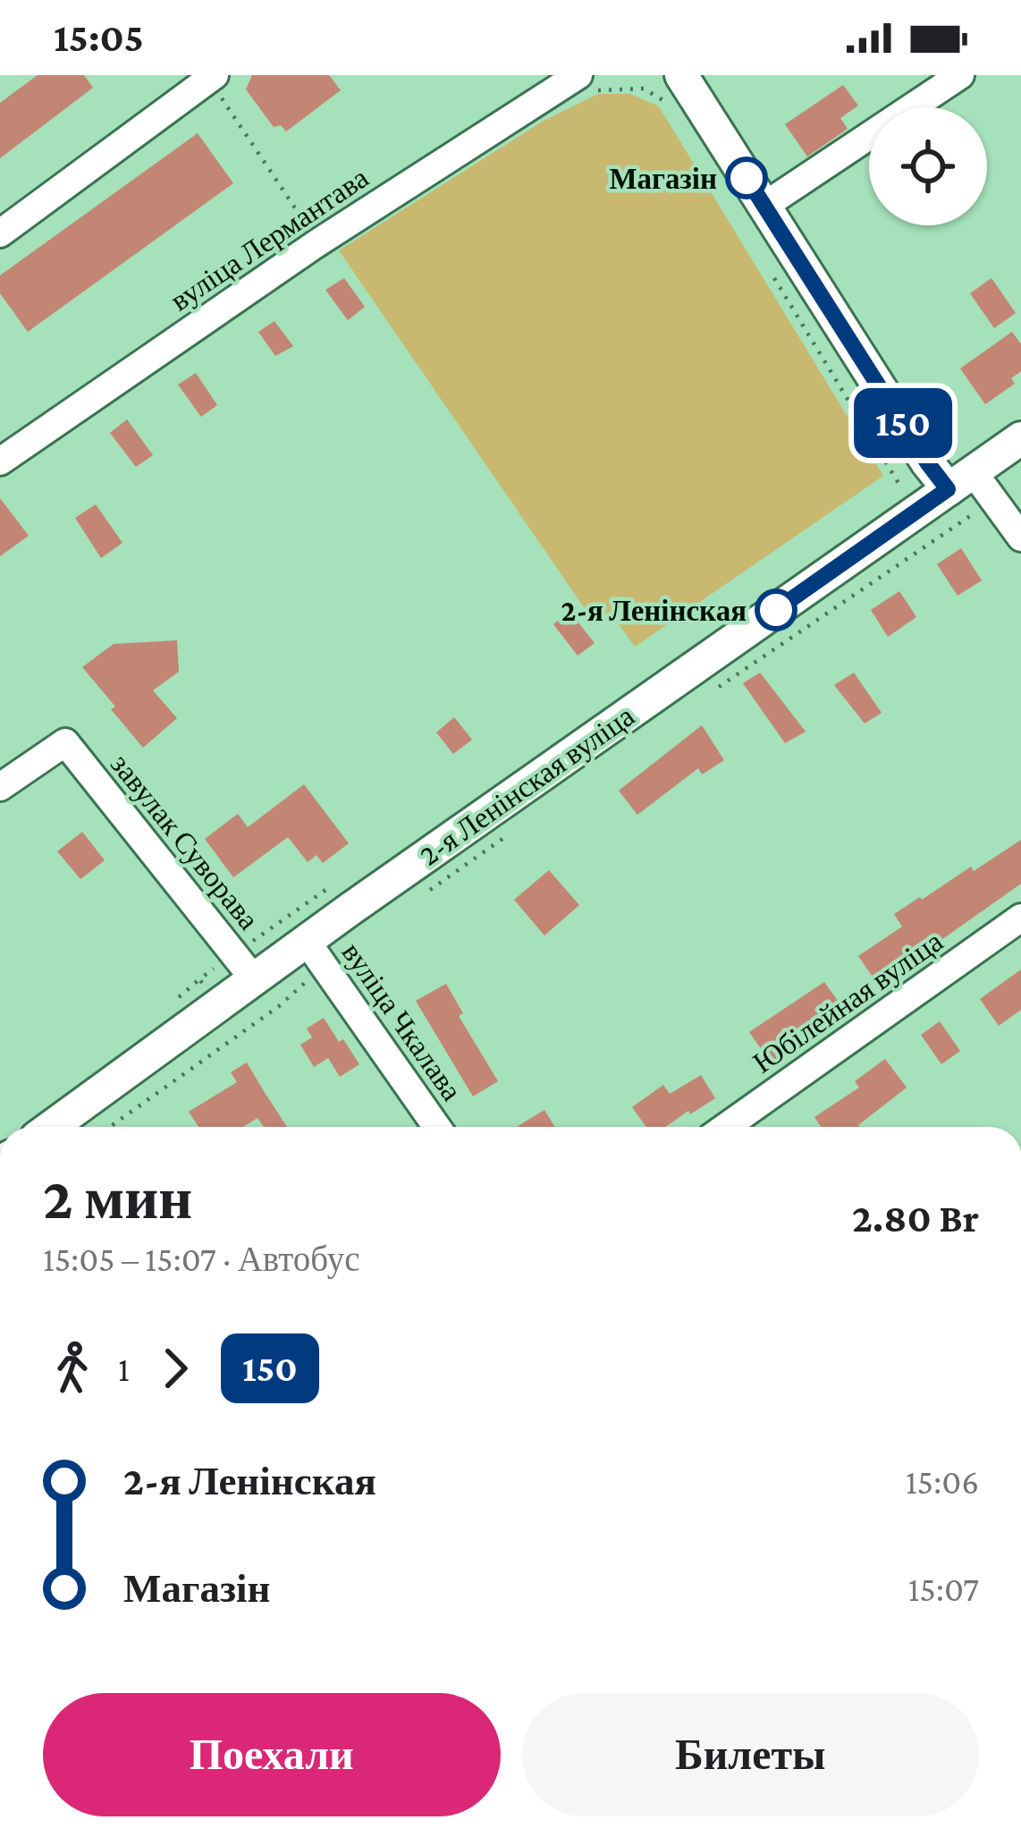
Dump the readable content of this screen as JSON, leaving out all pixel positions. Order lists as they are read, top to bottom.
{
  "streets": {
    "main road": ["2-я Ленінская вуліца"],
    "street": [
      "вуліца Лермантава",
      "завулак Суворава",
      "Юбілейная вуліца",
      "вуліца Чкалава"
    ]
  },
  "crossings": [
    ["2-я Ленінская вуліца", "завулак Суворава"],
    ["2-я Ленінская вуліца", "вуліца Чкалава"]
  ],
  "places": ["Магазін", "2-я Ленінская"],
  "lines": ["bus line 150"],
  "page": {
    "status": "15:05",
    "on_map": "150",
    "heading": ["2 мин", "15:05 – 15:07 · Автобус", "2.80 Br"],
    "legs": ["1", "150"],
    "list": [
      {
        "name": "2-я Ленінская",
        "value": "15:06"
      },
      {
        "name": "Магазін",
        "value": "15:07"
      }
    ],
    "buttons": ["Поехали", "Билеты"]
  }
}
